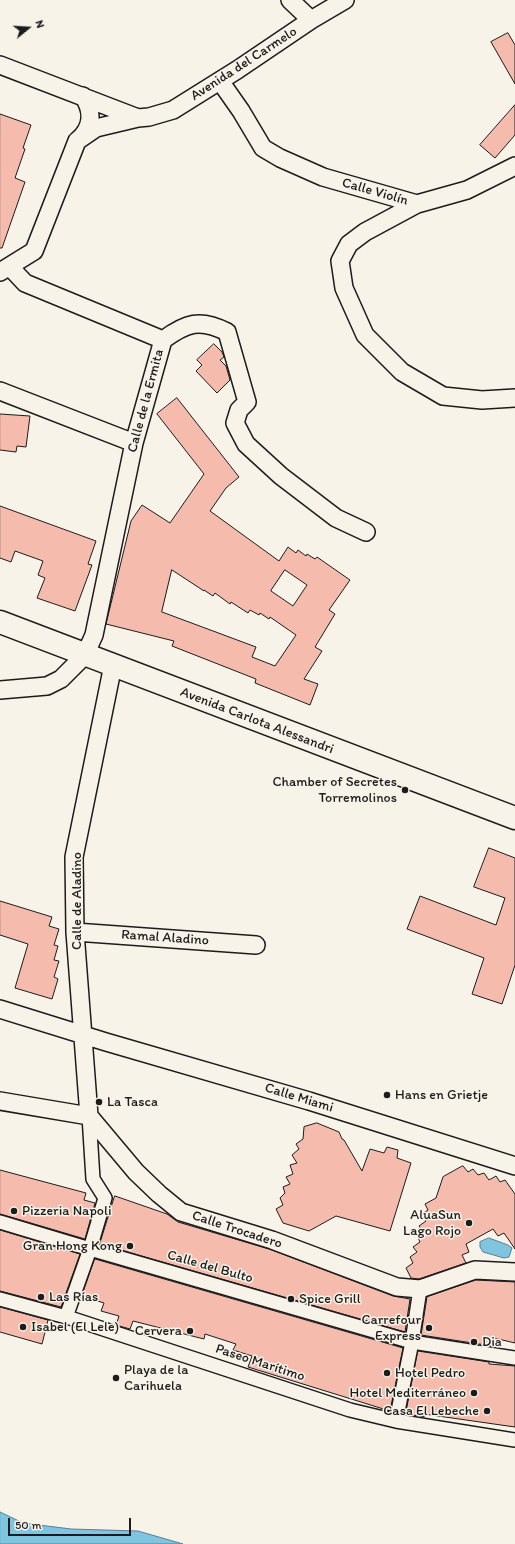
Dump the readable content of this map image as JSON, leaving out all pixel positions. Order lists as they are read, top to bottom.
{
  "streets": {
    "main road": ["Avenida Carlota Alessandri"],
    "street": [
      "Avenida del Carmelo",
      "Calle Violín",
      "Calle de la Ermita",
      "Calle de Aladino",
      "Ramal Aladino",
      "Calle Miami",
      "Calle Trocadero",
      "Calle del Bulto",
      "Paseo Marítimo"
    ]
  },
  "crossings": [
    ["Avenida del Carmelo", "Calle Violín"],
    ["Calle de la Ermita", "Avenida Carlota Alessandri"],
    ["Avenida Carlota Alessandri", "Calle de Aladino"],
    ["Calle de Aladino", "Ramal Aladino"],
    ["Calle de Aladino", "Calle Miami"],
    ["Calle de Aladino", "Calle Trocadero"]
  ],
  "places": [
    "Chamber of Secretes Torremolinos",
    "Hans en Grietje",
    "La Tasca",
    "Pizzeria Napoli",
    "AluaSun Lago Rojo",
    "Gran Hong Kong",
    "Las Rías",
    "Spice Grill",
    "Isabel (El Lele)",
    "Carrefour Express",
    "Cervera",
    "Dia",
    "Hotel Pedro",
    "Playa de la Carihuela",
    "Hotel Mediterráneo",
    "Casa El Lebeche"
  ],
  "scale_bar": "50 m",
  "north": "right"
}
